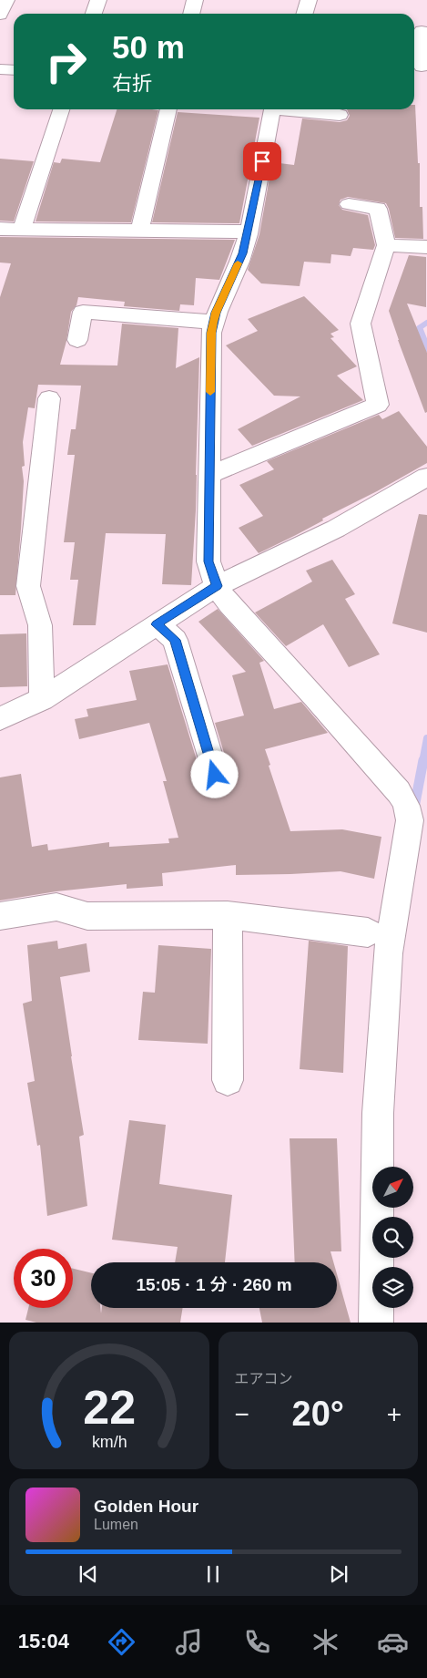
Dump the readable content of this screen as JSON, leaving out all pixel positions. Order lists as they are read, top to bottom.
{
  "north": "top right",
  "page": {
    "turn": ["50 m", "右折"],
    "limit": "30",
    "trip": "15:05 · 1 分 · 260 m",
    "tile": "エアコン",
    "heat": ["−", "20°", "+"],
    "song": ["Golden Hour", "Lumen"],
    "tabs": "15:04",
    "gauge": ["22", "km/h"]
  }
}
